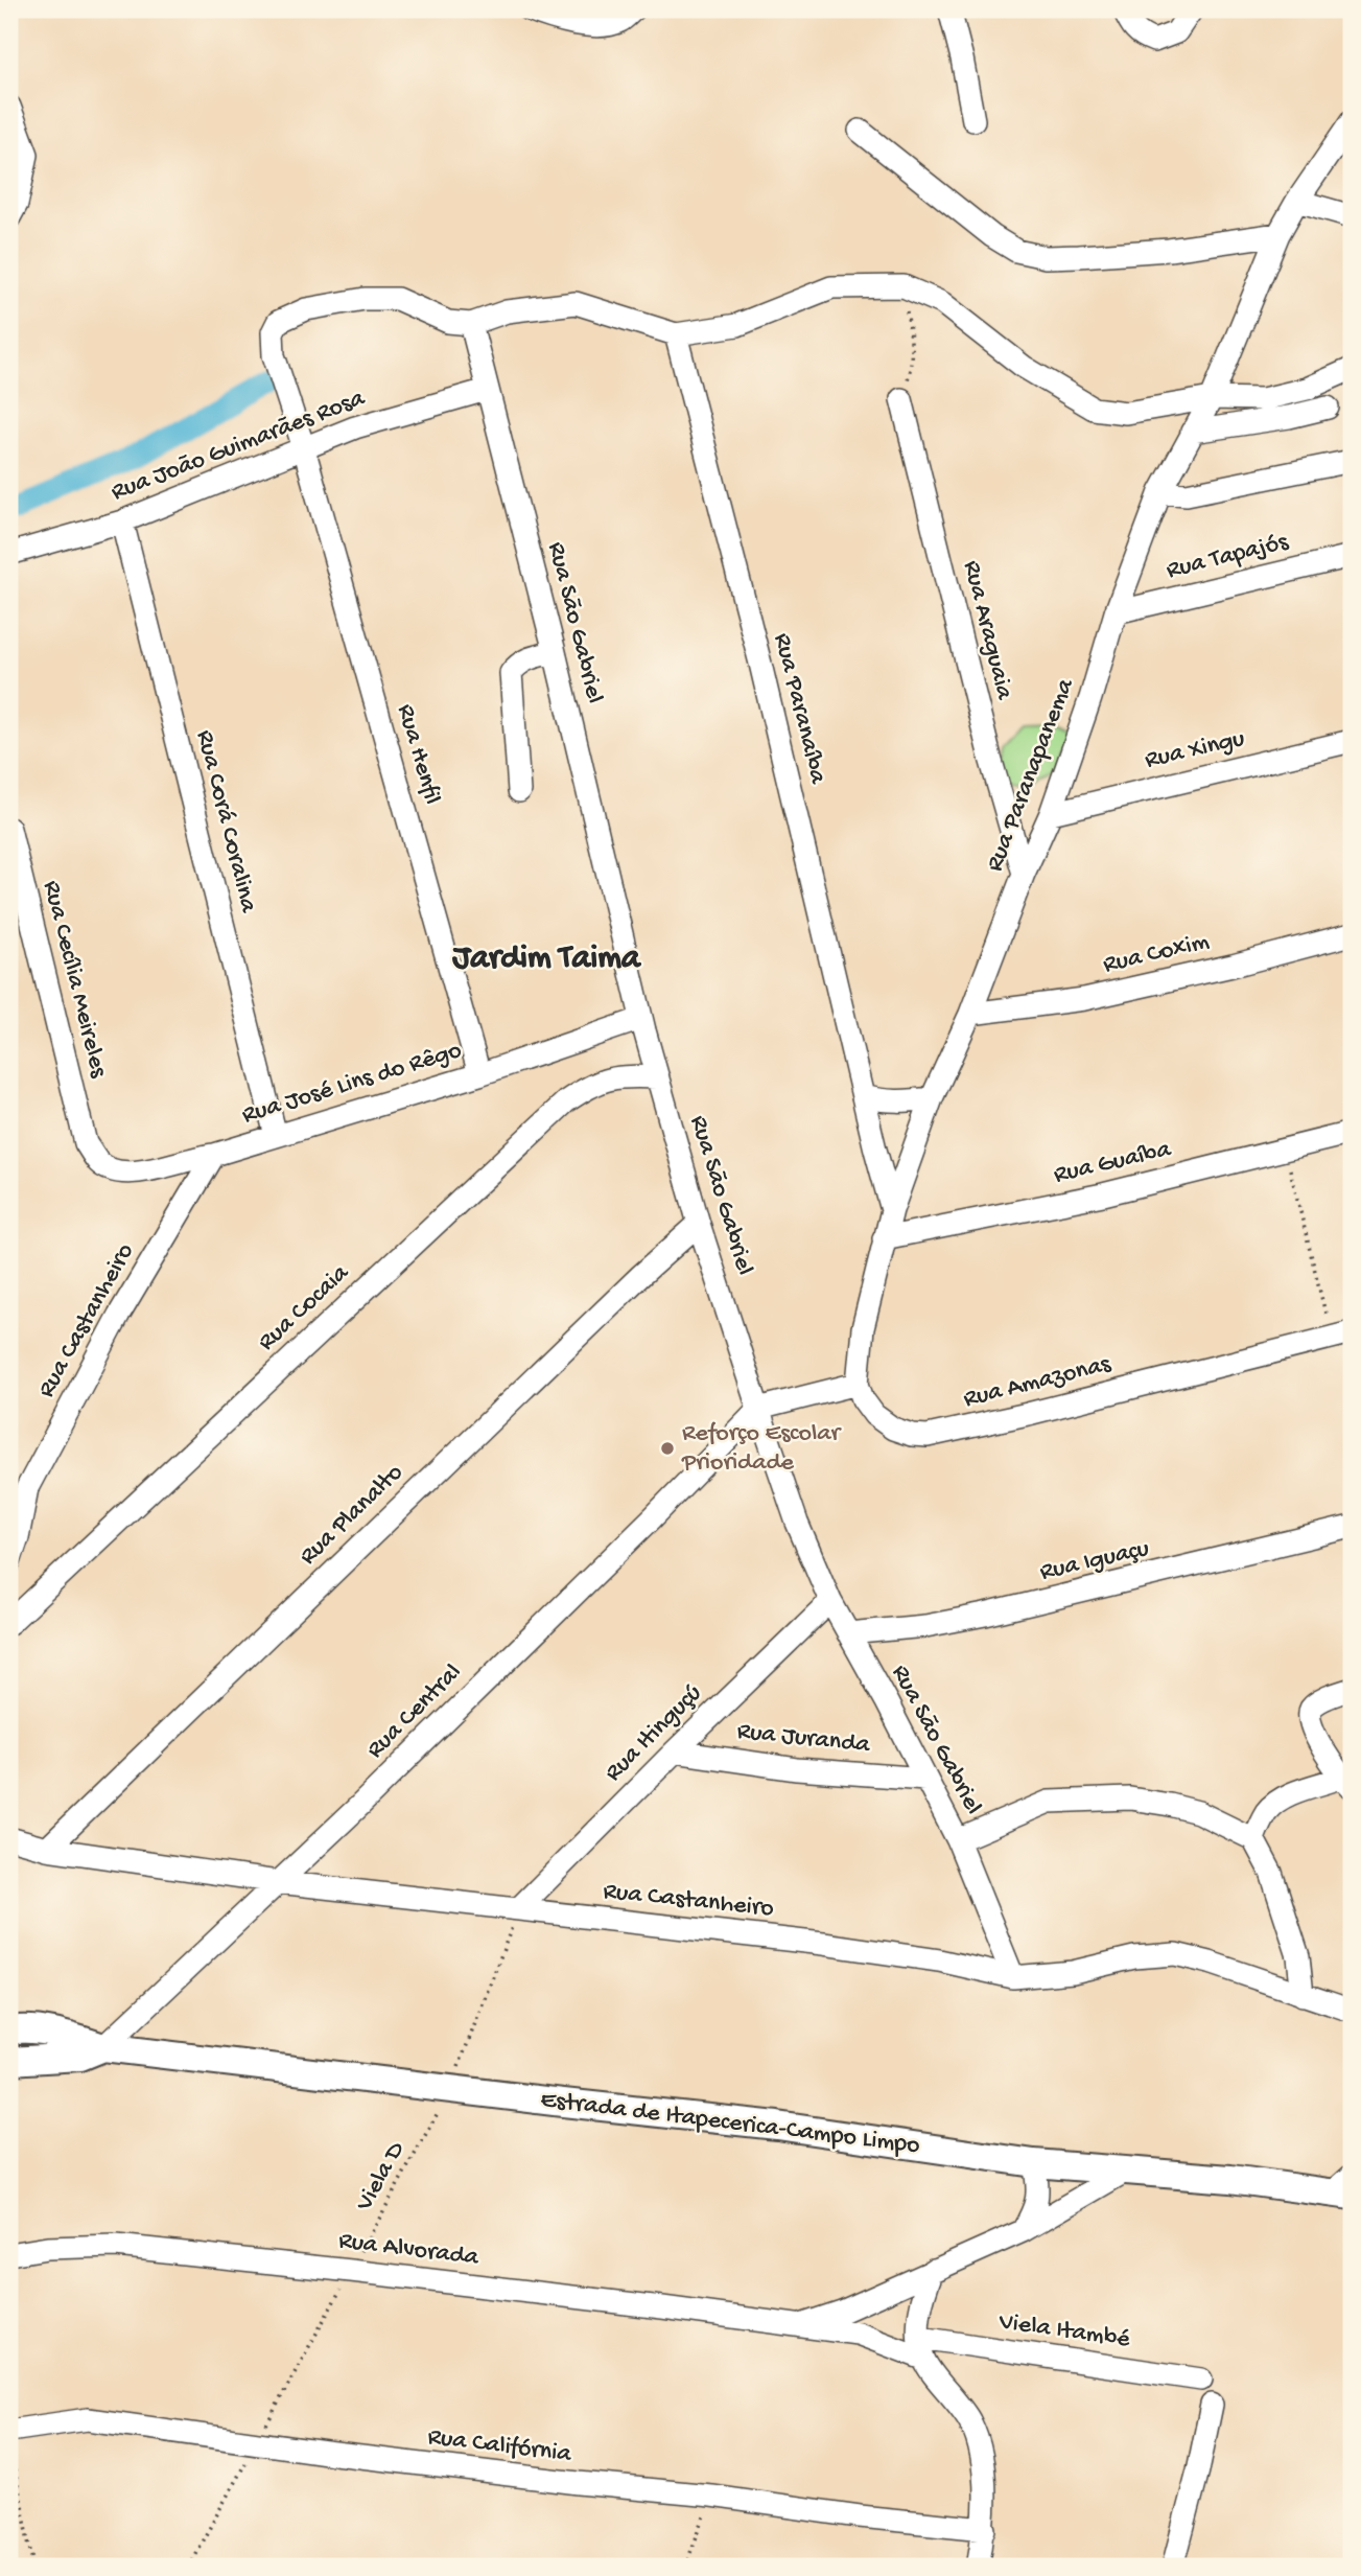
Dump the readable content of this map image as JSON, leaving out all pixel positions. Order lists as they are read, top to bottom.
{
  "streets": {
    "main road": ["Estrada de Itapecerica-Campo Limpo"],
    "street": [
      "Rua João Guimarães Rosa",
      "Rua Tapajós",
      "Rua São Gabriel",
      "Rua Araguaia",
      "Rua Paranaíba",
      "Rua Xingu",
      "Rua Henfil",
      "Rua Paranapanema",
      "Rua Corá Coralina",
      "Rua Coxim",
      "Rua Cecília Meireles",
      "Rua José Lins do Rêgo",
      "Rua Guaíba",
      "Rua Cocaia",
      "Rua Castanheiro",
      "Rua Amazonas",
      "Rua Planalto",
      "Rua Iguaçu",
      "Rua Central",
      "Rua Itinguçú",
      "Rua Juranda",
      "Rua Alvorada",
      "Viela Itambé",
      "Rua Califórnia"
    ],
    "path": ["Viela D"]
  },
  "crossings": [
    ["Rua João Guimarães Rosa", "Rua São Gabriel"],
    ["Rua João Guimarães Rosa", "Rua Henfil"],
    ["Rua João Guimarães Rosa", "Rua Corá Coralina"],
    ["Rua Tapajós", "Rua Paranapanema"],
    ["Rua São Gabriel", "Rua Henfil"],
    ["Rua São Gabriel", "Rua José Lins do Rêgo"],
    ["Rua São Gabriel", "Rua Cocaia"],
    ["Rua São Gabriel", "Rua Castanheiro"],
    ["Rua São Gabriel", "Rua Planalto"],
    ["Rua São Gabriel", "Rua Iguaçu"],
    ["Rua São Gabriel", "Rua Central"],
    ["Rua São Gabriel", "Rua Itinguçú"],
    ["Rua São Gabriel", "Rua Juranda"],
    ["Rua Araguaia", "Rua Paranapanema"],
    ["Rua Paranaíba", "Rua Paranapanema"],
    ["Rua Xingu", "Rua Paranapanema"],
    ["Rua Henfil", "Rua José Lins do Rêgo"],
    ["Rua Paranapanema", "Rua Coxim"],
    ["Rua Paranapanema", "Rua Guaíba"],
    ["Rua Paranapanema", "Rua Amazonas"],
    ["Rua Corá Coralina", "Rua José Lins do Rêgo"],
    ["Rua Cecília Meireles", "Rua José Lins do Rêgo"],
    ["Rua José Lins do Rêgo", "Rua Castanheiro"],
    ["Rua Castanheiro", "Rua Planalto"],
    ["Rua Castanheiro", "Rua Central"],
    ["Rua Castanheiro", "Rua Itinguçú"],
    ["Rua Castanheiro", "Viela D"],
    ["Rua Central", "Estrada de Itapecerica-Campo Limpo"],
    ["Rua Itinguçú", "Rua Juranda"],
    ["Rua Itinguçú", "Viela D"],
    ["Estrada de Itapecerica-Campo Limpo", "Viela D"],
    ["Estrada de Itapecerica-Campo Limpo", "Rua Alvorada"],
    ["Viela D", "Rua Alvorada"],
    ["Viela D", "Rua Califórnia"],
    ["Rua Alvorada", "Viela Itambé"]
  ],
  "districts": ["Jardim Taima"],
  "places": ["Reforço Escolar Prioridade"]
}
